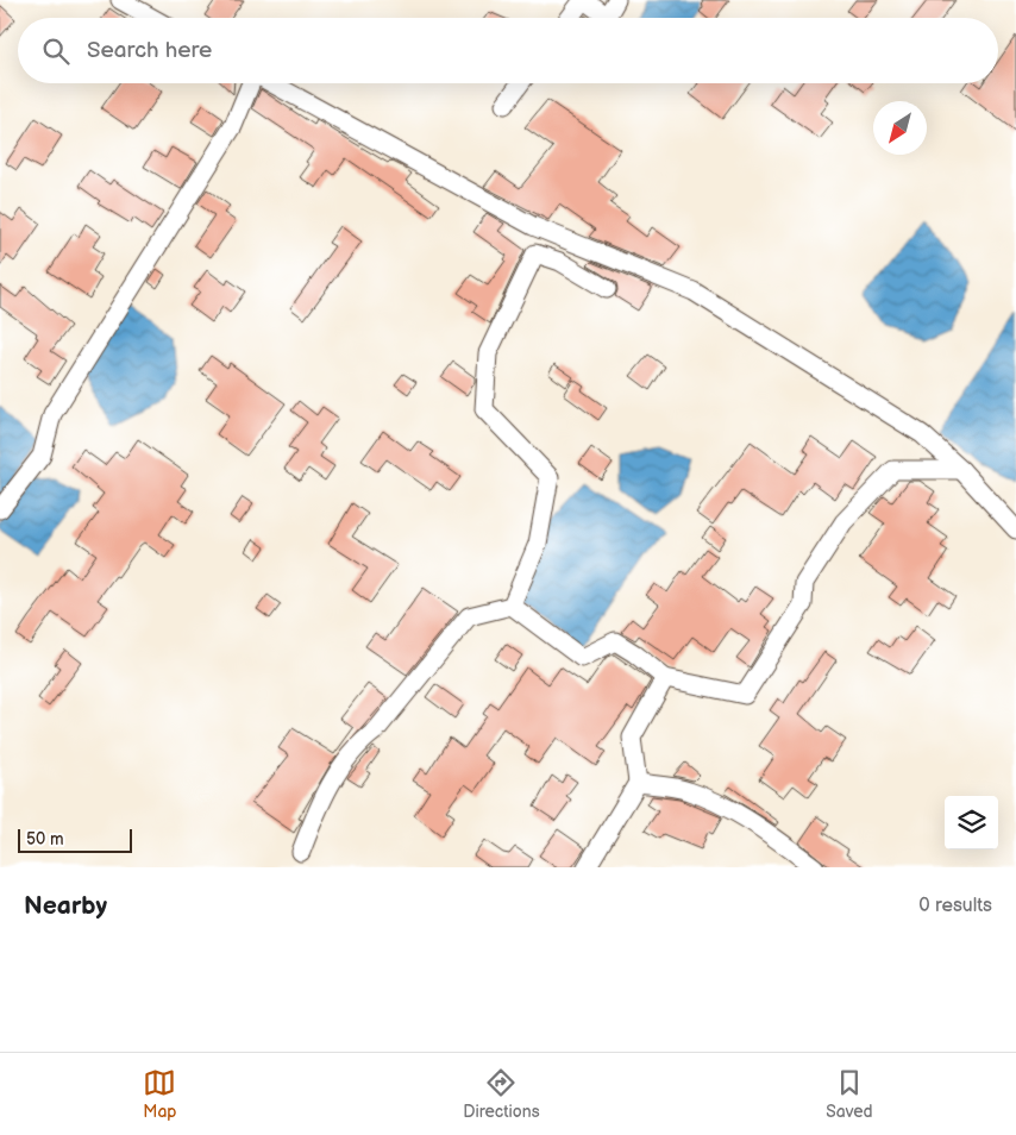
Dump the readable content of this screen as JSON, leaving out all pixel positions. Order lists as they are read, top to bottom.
{
  "scale_bar": "50 m",
  "north": "bottom left",
  "page": {
    "search": "Search here",
    "scale": "50 m",
    "heading": ["Nearby", "0 results"],
    "nav": ["Map", "Directions", "Saved"]
  }
}
